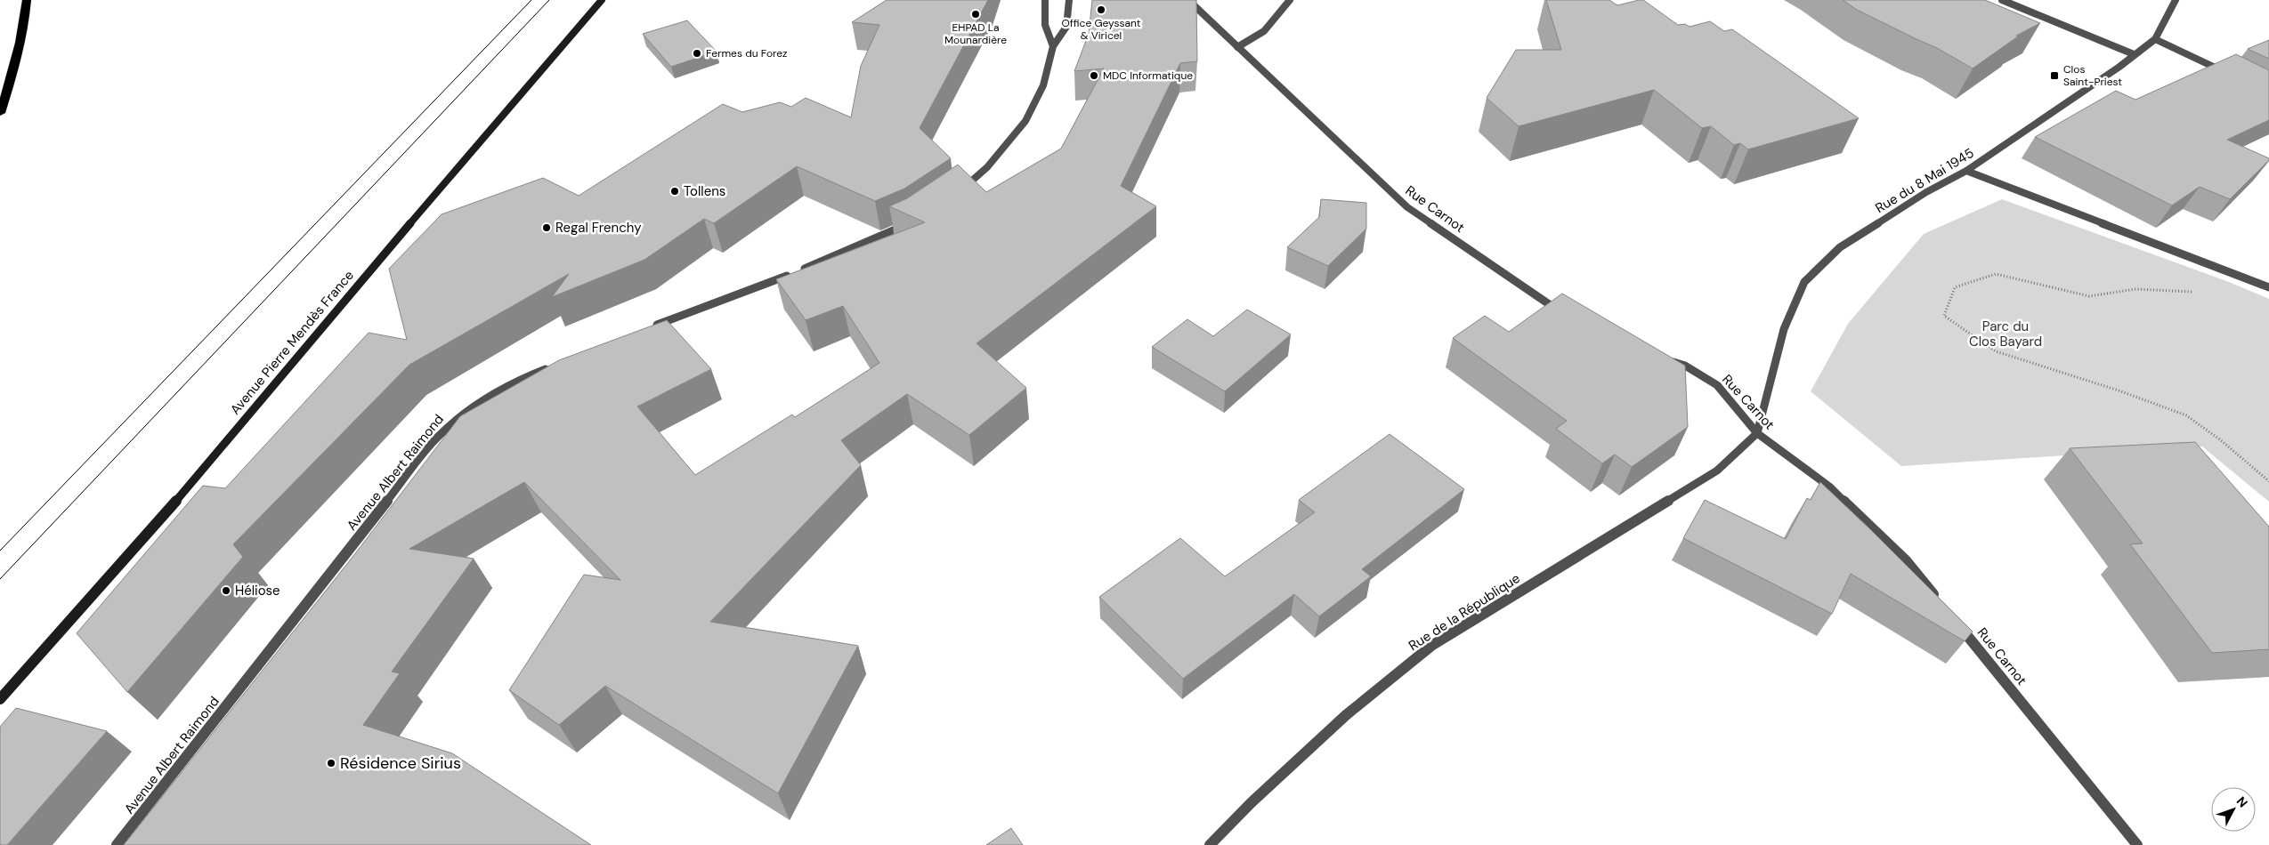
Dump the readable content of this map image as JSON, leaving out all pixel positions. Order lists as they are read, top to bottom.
{
  "streets": {
    "main road": ["Avenue Pierre Mendès France"],
    "street": [
      "Rue du 8 Mai 1945",
      "Rue Carnot",
      "Avenue Albert Raimond",
      "Rue de la République"
    ]
  },
  "crossings": [
    ["Rue du 8 Mai 1945", "Rue Carnot"],
    ["Rue du 8 Mai 1945", "Rue de la République"],
    ["Rue Carnot", "Rue de la République"]
  ],
  "parks": ["Parc du Clos Bayard"],
  "places": {
    "other": [
      "Office Geyssant & Viricel",
      "EHPAD La Mounardière",
      "Fermes du Forez",
      "MDC Informatique",
      "Tollens",
      "Regal Frenchy",
      "Héliose",
      "Résidence Sirius"
    ],
    "transit": ["Clos Saint-Priest"]
  },
  "north": "top right"
}
